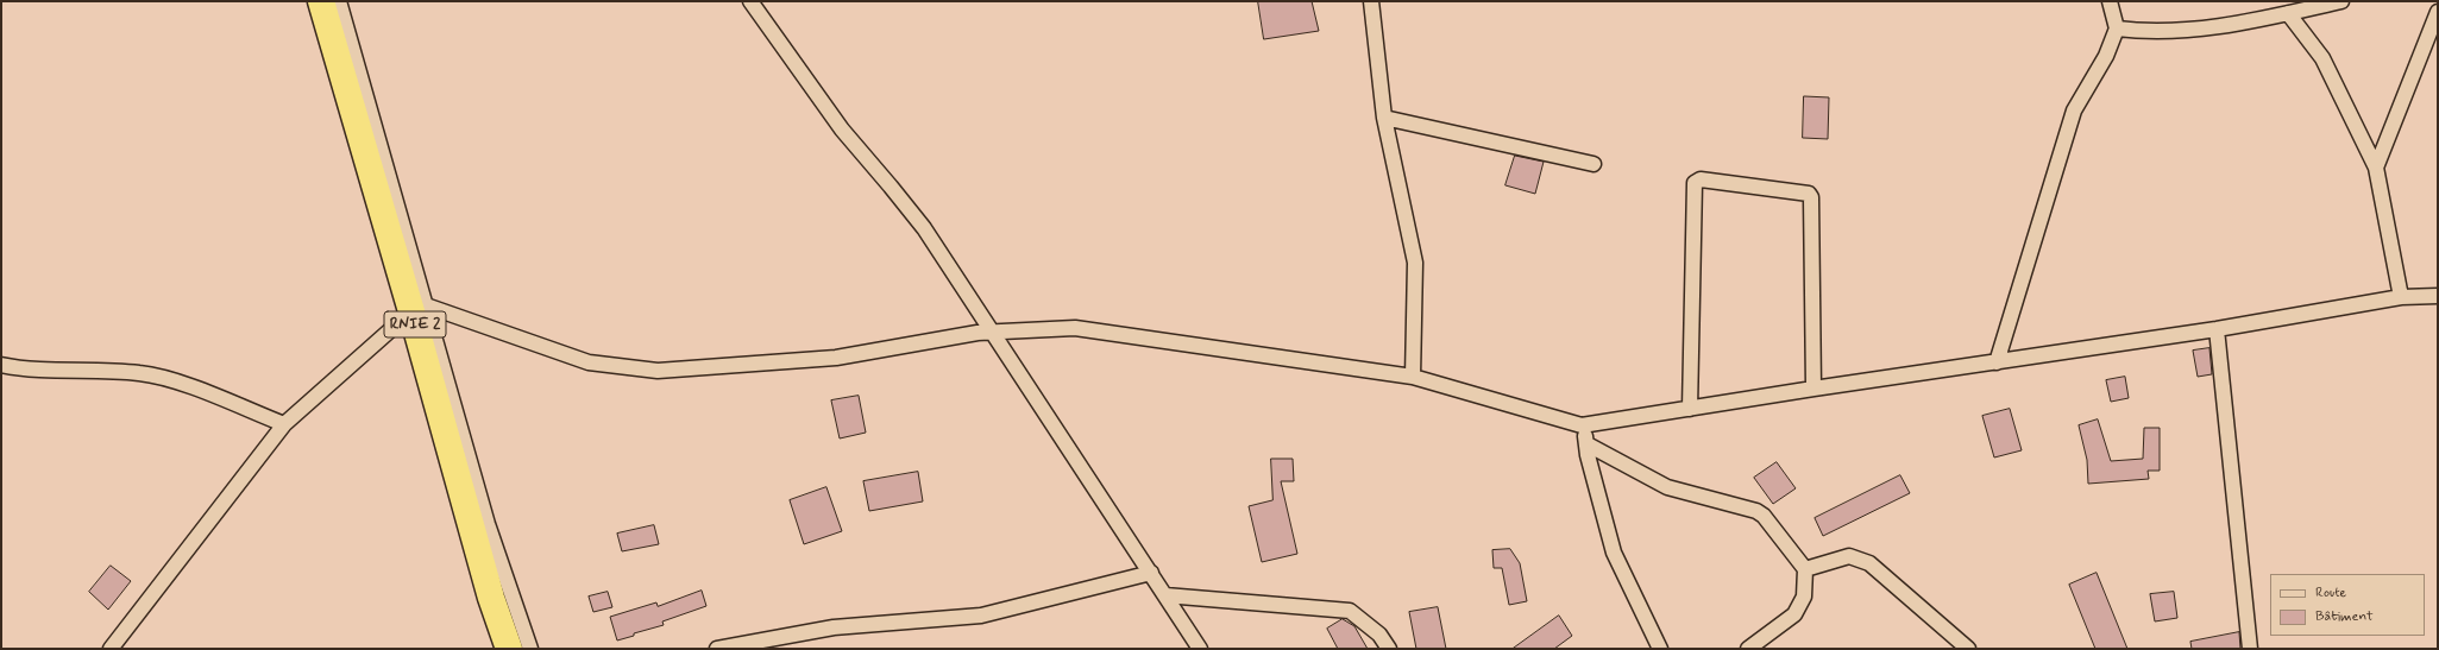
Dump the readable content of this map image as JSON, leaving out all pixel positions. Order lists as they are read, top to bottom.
{
  "streets": {
    "highway": ["RNIE 2"]
  },
  "legend": ["Route", "Bâtiment"]
}
